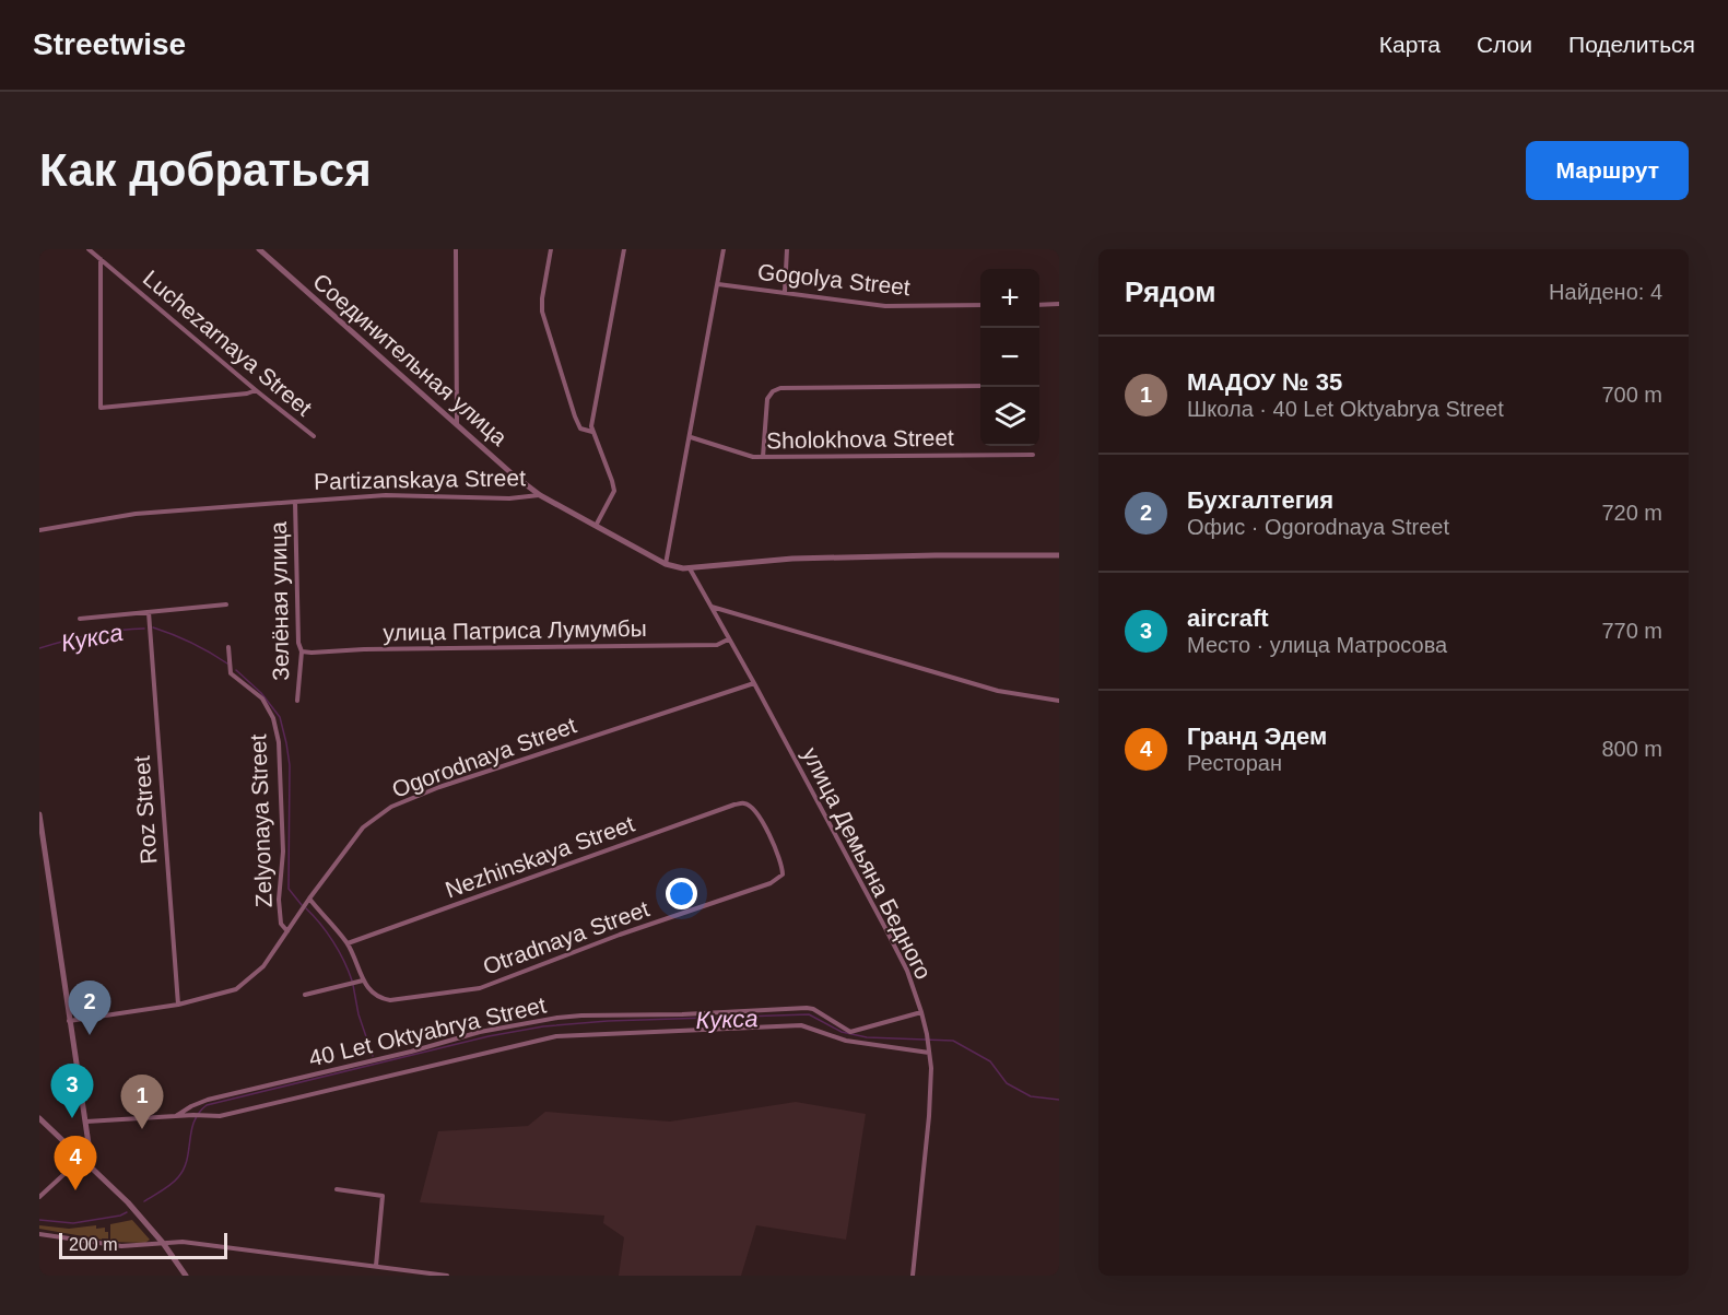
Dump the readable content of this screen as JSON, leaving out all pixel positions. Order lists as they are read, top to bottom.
{
  "streets": {
    "street": [
      "Gogolya Street",
      "Luchezarnaya Street",
      "Соединительная улица",
      "Sholokhova Street",
      "Partizanskaya Street",
      "Зелёная улица",
      "улица Патриса Лумумбы",
      "Ogorodnaya Street",
      "Roz Street",
      "Zelyonaya Street",
      "Nezhinskaya Street",
      "улица Демьяна Бедного",
      "Otradnaya Street",
      "40 Let Oktyabrya Street"
    ]
  },
  "crossings": [
    ["Соединительная улица", "Partizanskaya Street"],
    ["Partizanskaya Street", "Зелёная улица"],
    ["Partizanskaya Street", "улица Демьяна Бедного"],
    ["Зелёная улица", "улица Патриса Лумумбы"],
    ["улица Патриса Лумумбы", "улица Демьяна Бедного"],
    ["Ogorodnaya Street", "Roz Street"],
    ["Ogorodnaya Street", "Zelyonaya Street"],
    ["Ogorodnaya Street", "улица Демьяна Бедного"],
    ["Nezhinskaya Street", "Otradnaya Street"],
    ["улица Демьяна Бедного", "40 Let Oktyabrya Street"]
  ],
  "water": ["Кукса"],
  "scale_bar": "200 m",
  "page": {
    "header": "Streetwise",
    "nav": ["Карта", "Слои", "Поделиться"],
    "buttons": "Маршрут",
    "title": "Как добраться",
    "heading": ["Рядом", "Найдено: 4"],
    "map_buttons": ["+", "−"],
    "list": [
      {
        "mark": "1",
        "name": "МАДОУ № 35",
        "note": "Школа · 40 Let Oktyabrya Street",
        "value": "700 m"
      },
      {
        "mark": "2",
        "name": "Бухгалтегия",
        "note": "Офис · Ogorodnaya Street",
        "value": "720 m"
      },
      {
        "mark": "3",
        "name": "aircraft",
        "note": "Место · улица Матросова",
        "value": "770 m"
      },
      {
        "mark": "4",
        "name": "Гранд Эдем",
        "note": "Ресторан",
        "value": "800 m"
      }
    ],
    "pins": [
      "2",
      "3",
      "1",
      "4"
    ],
    "scale": "200 m"
  }
}
